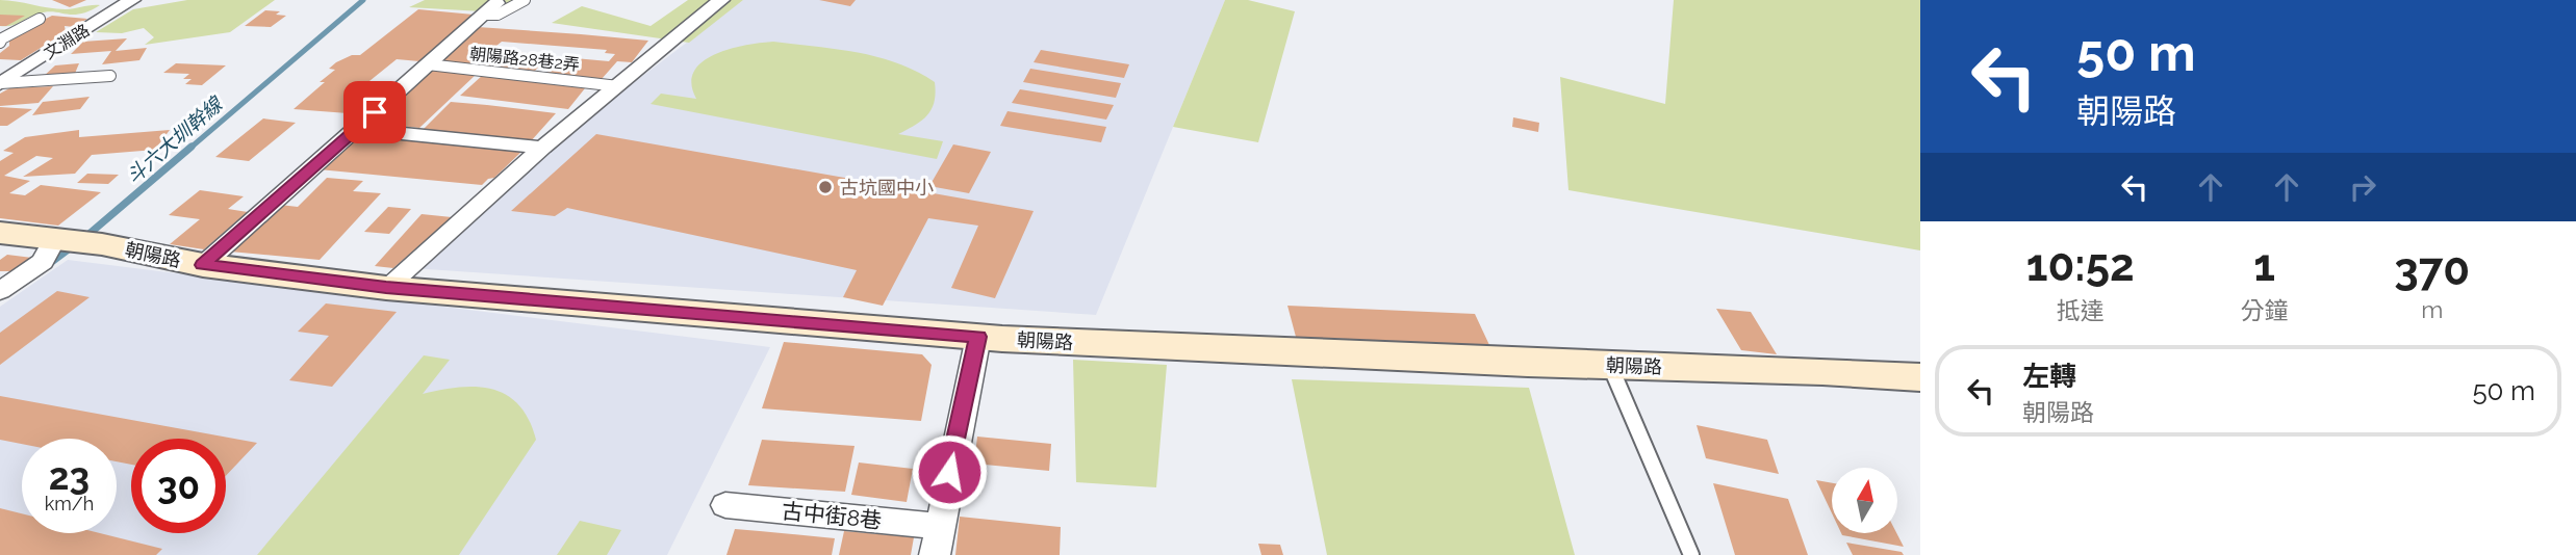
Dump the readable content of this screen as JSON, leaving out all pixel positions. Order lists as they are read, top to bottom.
{
  "streets": {
    "main road": ["朝陽路"],
    "street": ["文淵路", "古中街8巷"],
    "lane": ["朝陽路28巷2弄"]
  },
  "water": ["斗六大圳幹線"],
  "places": ["古坑國中小"],
  "north": "top",
  "page": {
    "turn": ["50 m", "朝陽路"],
    "eta": [
      "10:52",
      "抵達",
      "1",
      "分鐘",
      "370",
      "m"
    ],
    "list": [
      {
        "name": "左轉",
        "note": "朝陽路",
        "value": "50 m"
      }
    ],
    "speed": "23 km/h",
    "limit": "30"
  }
}
